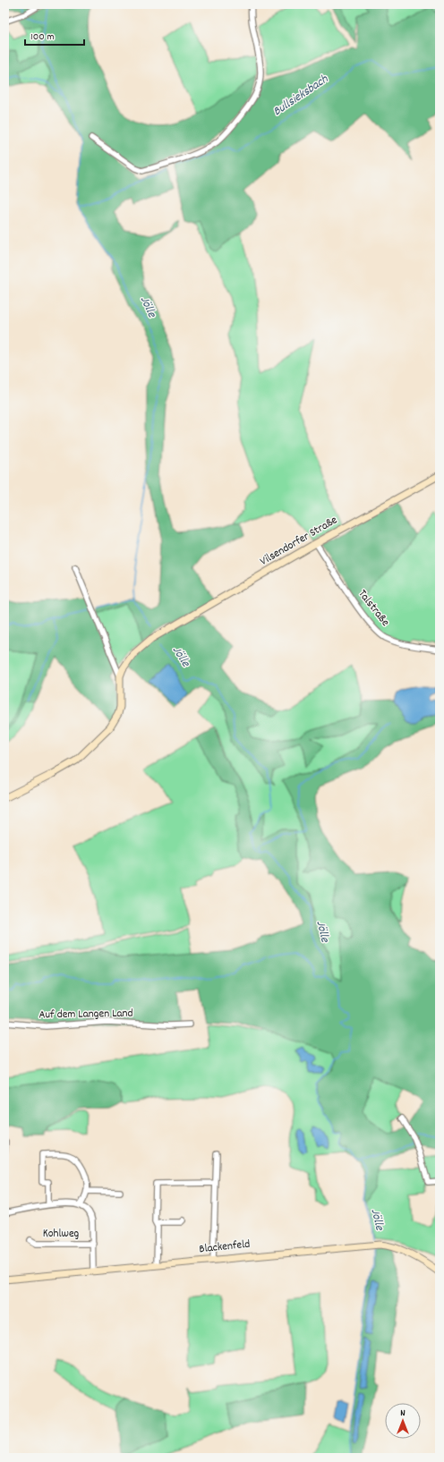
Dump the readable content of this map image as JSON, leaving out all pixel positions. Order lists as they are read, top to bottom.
{
  "streets": {
    "street": [
      "Vilsendorfer Straße",
      "Talstraße",
      "Auf dem Langen Land",
      "Kohlweg",
      "Blackenfeld"
    ]
  },
  "crossings": [
    ["Vilsendorfer Straße", "Talstraße"]
  ],
  "water": ["Bullsieksbach", "Jölle"],
  "scale_bar": "100 m",
  "north": "top"
}
